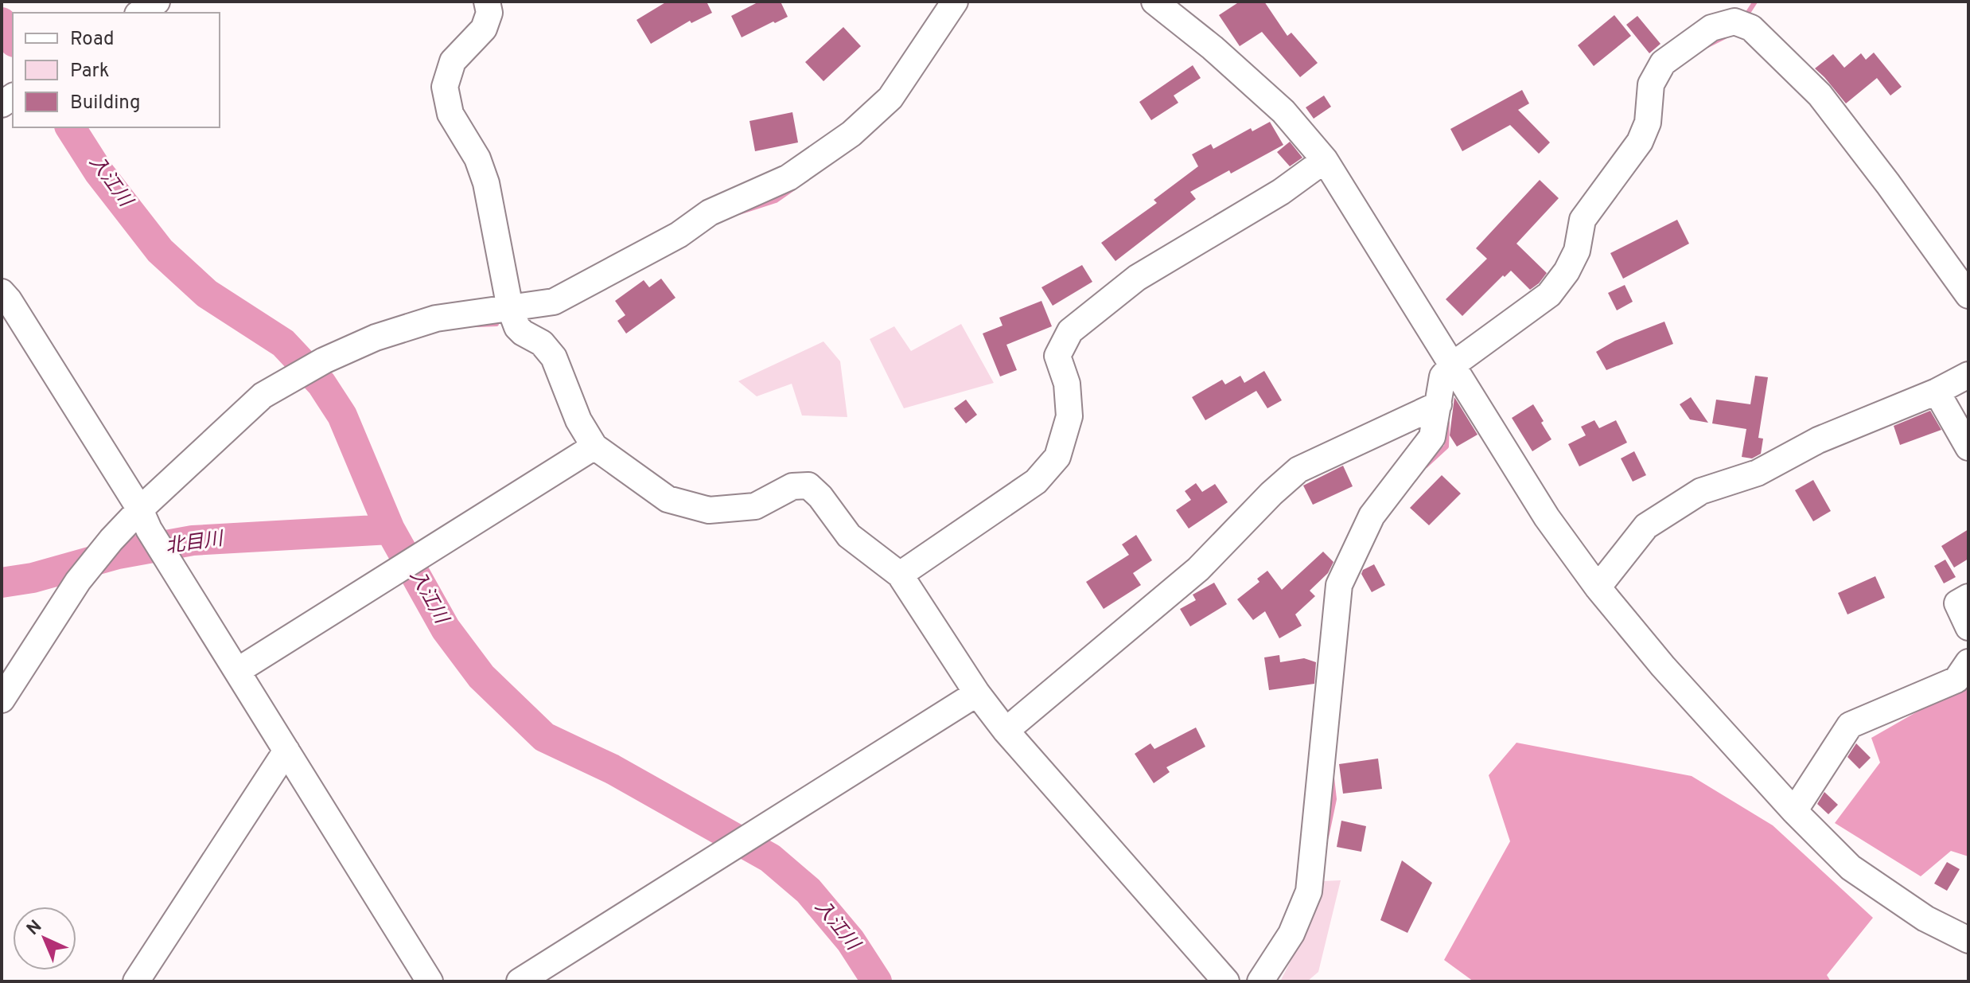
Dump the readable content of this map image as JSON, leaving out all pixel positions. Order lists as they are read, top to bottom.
{
  "water": ["入江川", "北目川"],
  "legend": ["Road", "Park", "Building"],
  "north": "top left"
}
